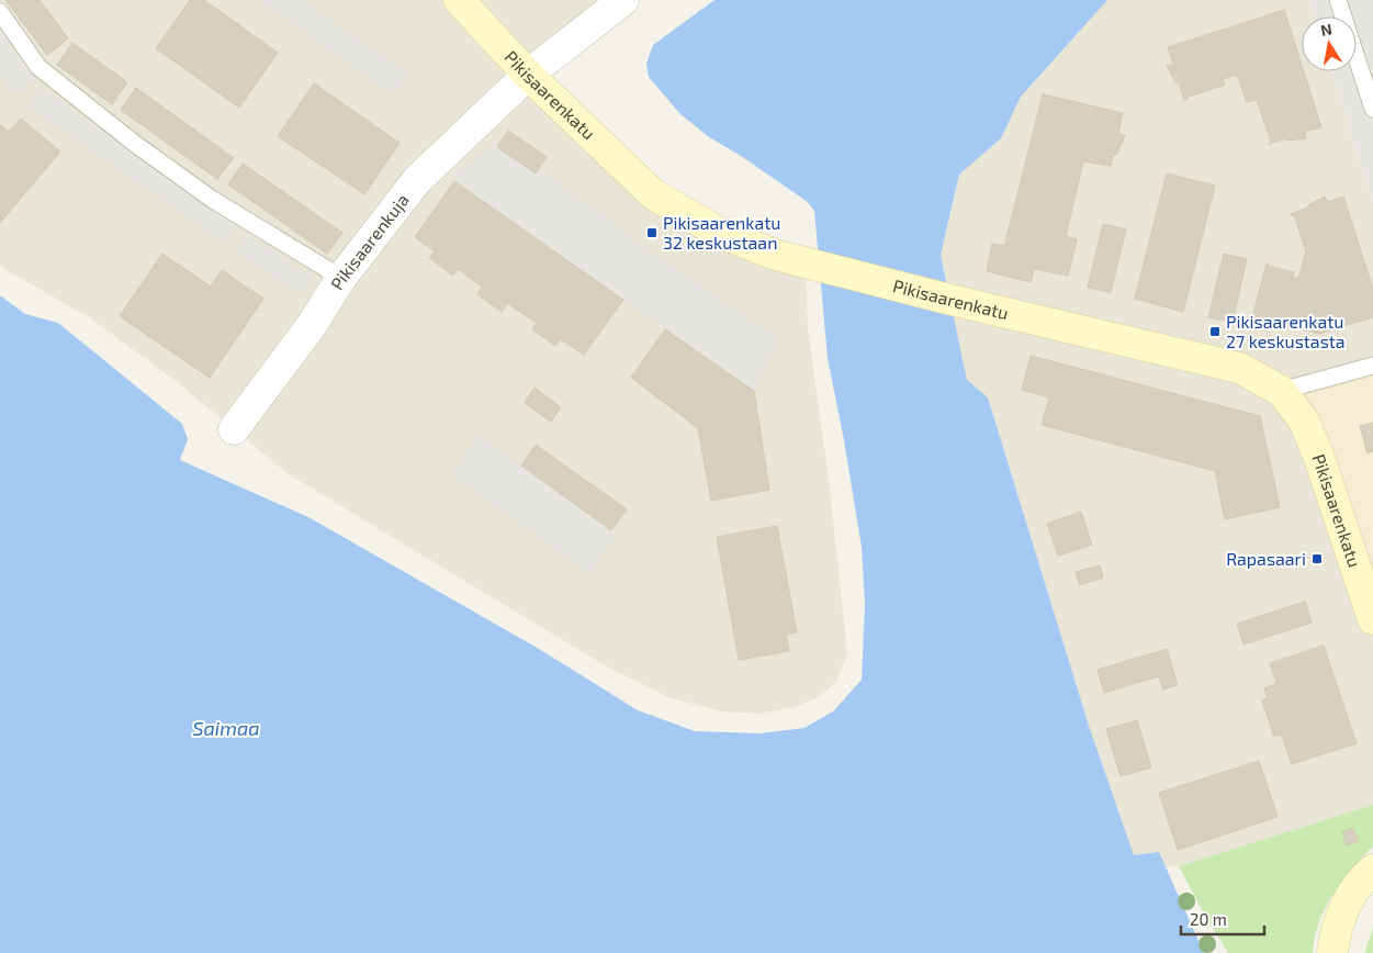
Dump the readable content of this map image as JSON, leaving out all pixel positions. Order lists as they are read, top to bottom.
{
  "streets": {
    "street": ["Pikisaarenkatu", "Pikisaarenkuja"]
  },
  "crossings": [
    ["Pikisaarenkatu", "Pikisaarenkuja"]
  ],
  "water": ["Saimaa"],
  "places": {
    "transit": ["Pikisaarenkatu 32 keskustaan", "Pikisaarenkatu 27 keskustasta", "Rapasaari"]
  },
  "scale_bar": "20 m",
  "north": "top"
}
